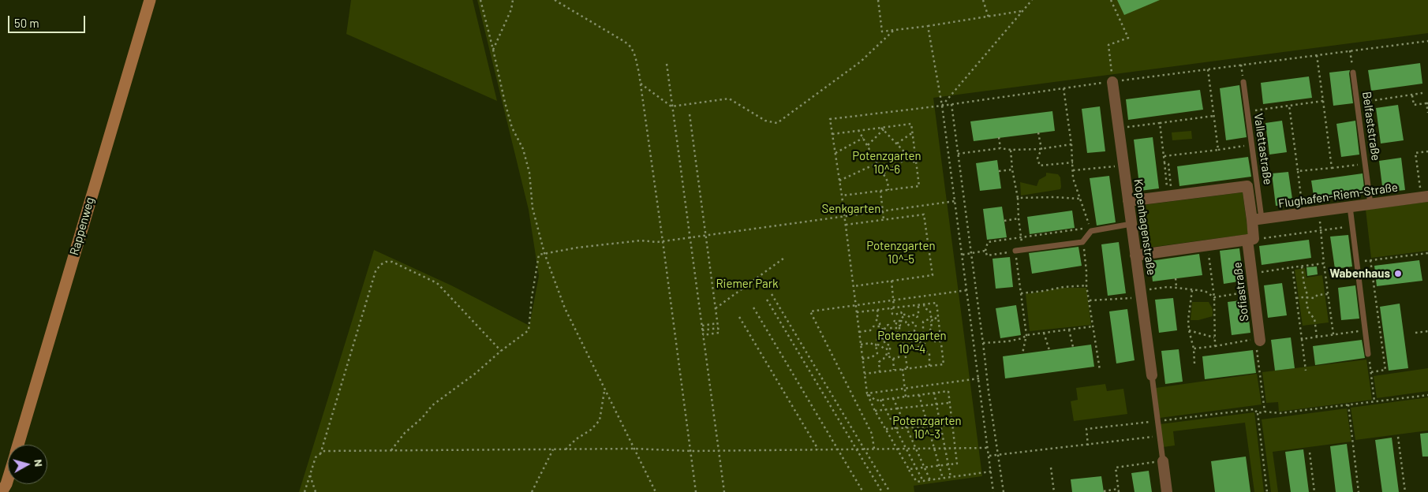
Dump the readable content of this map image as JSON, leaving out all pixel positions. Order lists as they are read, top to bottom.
{
  "streets": {
    "street": [
      "Flughafen-Riem-Straße",
      "Rappenweg",
      "Kopenhagenstraße",
      "Sofiastraße"
    ],
    "lane": ["Belfaststraße", "Vallettastraße"]
  },
  "crossings": [
    ["Belfaststraße", "Flughafen-Riem-Straße"],
    ["Vallettastraße", "Flughafen-Riem-Straße"]
  ],
  "parks": [
    "Potenzgarten 10^-6",
    "Senkgarten",
    "Potenzgarten 10^-5",
    "Riemer Park",
    "Potenzgarten 10^-4",
    "Potenzgarten 10^-3"
  ],
  "places": ["Wabenhaus"],
  "scale_bar": "50 m",
  "north": "right"
}
